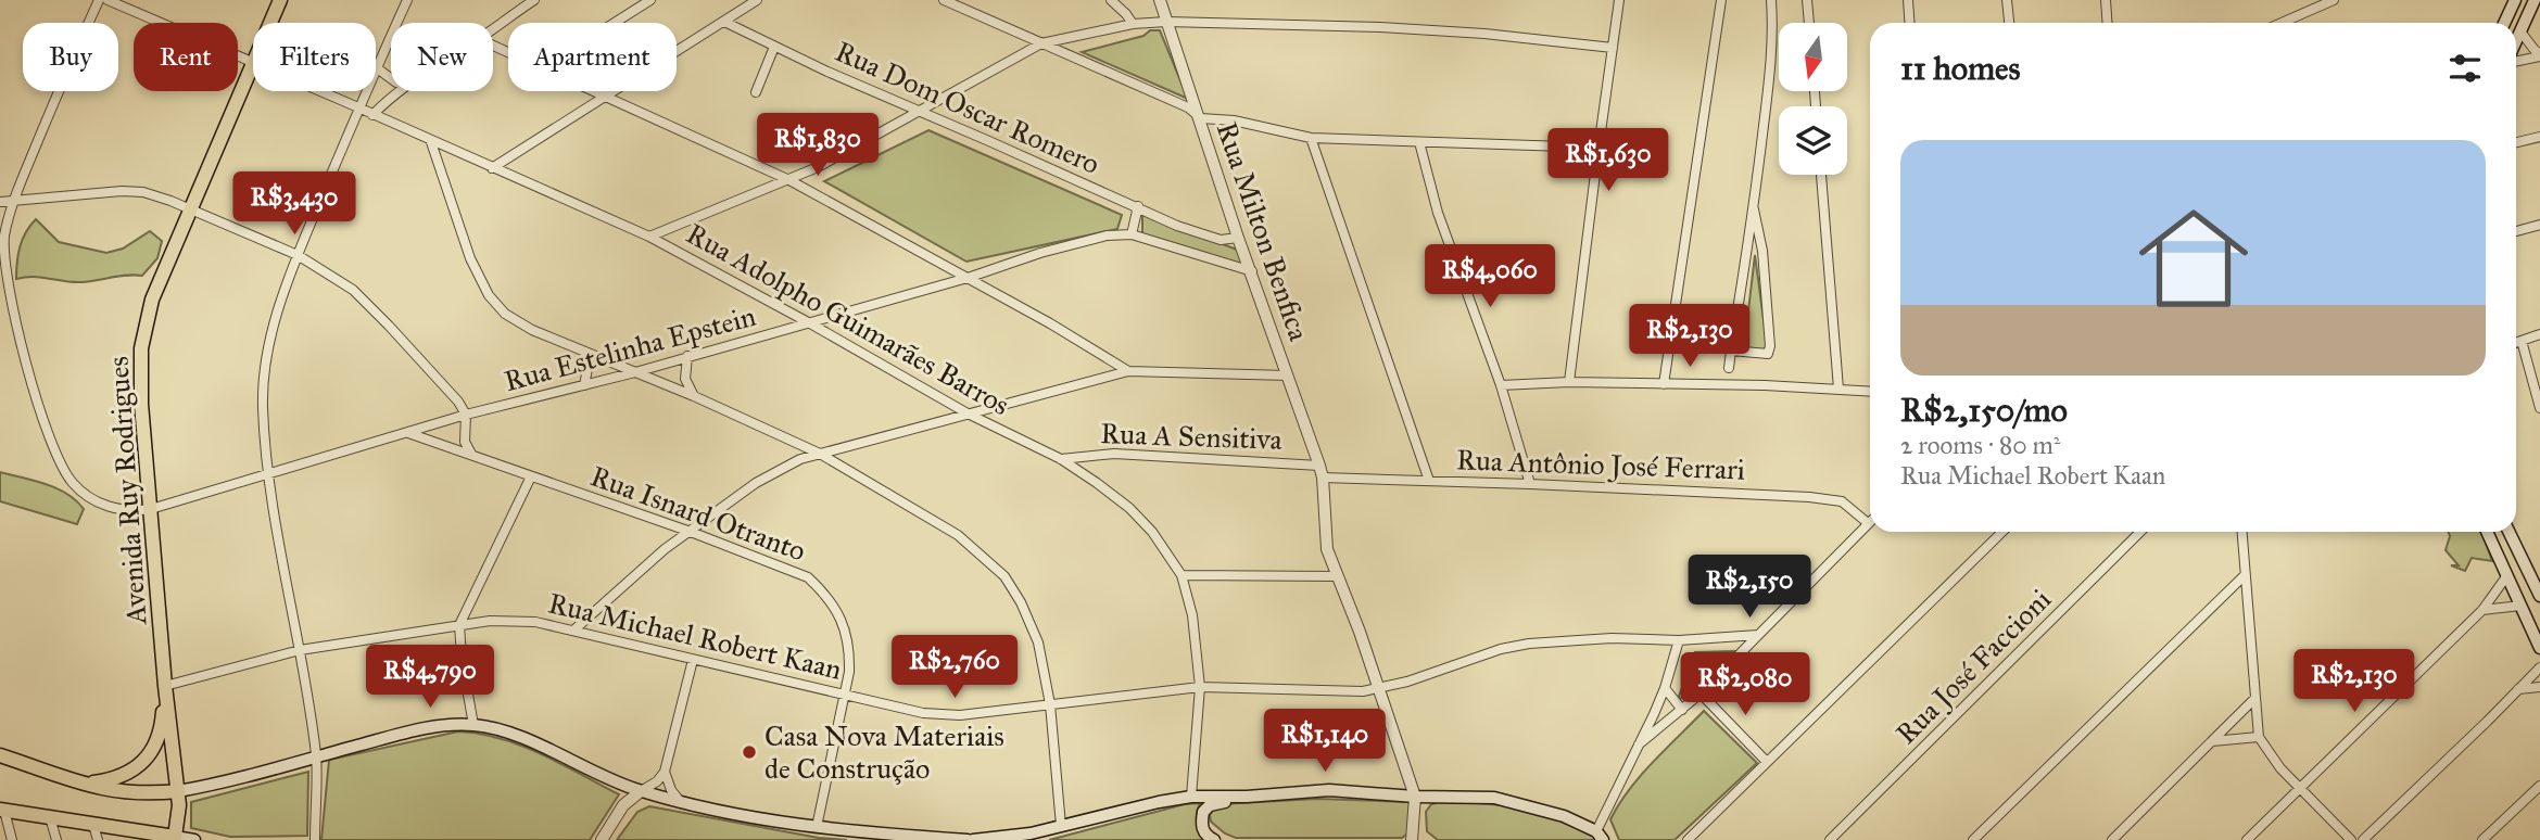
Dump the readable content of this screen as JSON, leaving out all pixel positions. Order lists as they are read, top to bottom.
{
  "streets": {
    "main road": ["Avenida Ruy Rodrigues"],
    "street": [
      "Rua Dom Oscar Romero",
      "Rua Milton Benfica",
      "Rua Adolpho Guimarães Barros",
      "Rua Estelinha Epstein",
      "Rua A Sensitiva",
      "Rua Antônio José Ferrari",
      "Rua Isnard Otranto",
      "Rua Michael Robert Kaan",
      "Rua José Faccioni"
    ]
  },
  "crossings": [
    ["Rua Dom Oscar Romero", "Rua Milton Benfica"],
    ["Rua Milton Benfica", "Rua Estelinha Epstein"],
    ["Rua Milton Benfica", "Rua A Sensitiva"],
    ["Rua Milton Benfica", "Rua Antônio José Ferrari"],
    ["Rua Milton Benfica", "Rua Michael Robert Kaan"],
    ["Rua Adolpho Guimarães Barros", "Rua Estelinha Epstein"],
    ["Rua Adolpho Guimarães Barros", "Rua A Sensitiva"],
    ["Rua Adolpho Guimarães Barros", "Avenida Ruy Rodrigues"],
    ["Rua Adolpho Guimarães Barros", "Rua Michael Robert Kaan"],
    ["Rua Estelinha Epstein", "Avenida Ruy Rodrigues"],
    ["Rua Estelinha Epstein", "Rua Isnard Otranto"],
    ["Avenida Ruy Rodrigues", "Rua Michael Robert Kaan"],
    ["Rua Isnard Otranto", "Rua Michael Robert Kaan"]
  ],
  "places": ["Casa Nova Materiais de Construção"],
  "north": "bottom",
  "page": {
    "chip": [
      "Buy",
      "Rent",
      "Filters",
      "New",
      "Apartment"
    ],
    "heading": "11 homes",
    "price": [
      "R$1,830",
      "R$1,630",
      "R$3,430",
      "R$4,060",
      "R$2,130",
      "R$2,150",
      "R$2,760",
      "R$4,790",
      "R$2,130",
      "R$2,080",
      "R$1,140"
    ],
    "list": [
      {
        "name": "R$2,150/mo",
        "note": "2 rooms · 80 m² · Rua Michael Robert Kaan"
      }
    ]
  }
}
